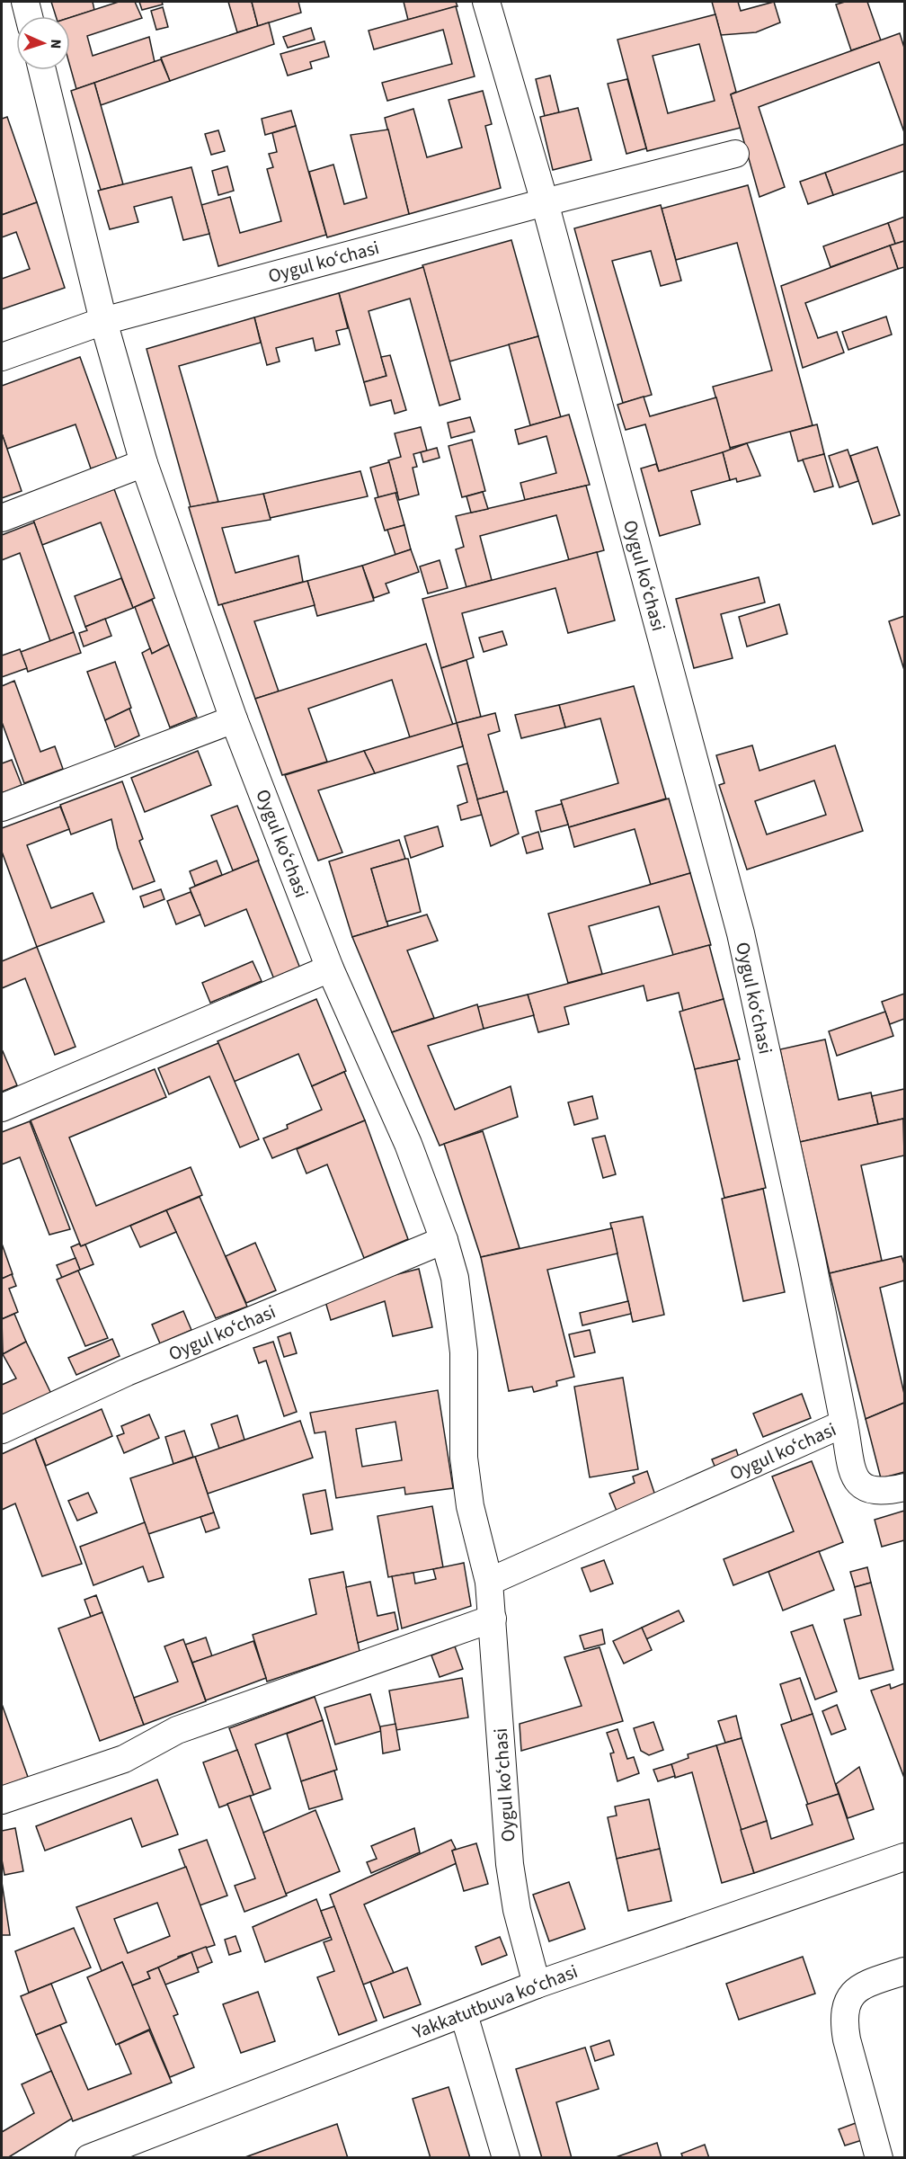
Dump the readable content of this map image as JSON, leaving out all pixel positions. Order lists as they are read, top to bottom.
{
  "streets": {
    "street": ["Oygul koʻchasi", "Yakkatutbuva koʻchasi"]
  },
  "crossings": [
    ["Oygul koʻchasi", "Yakkatutbuva koʻchasi"]
  ],
  "north": "right"
}
